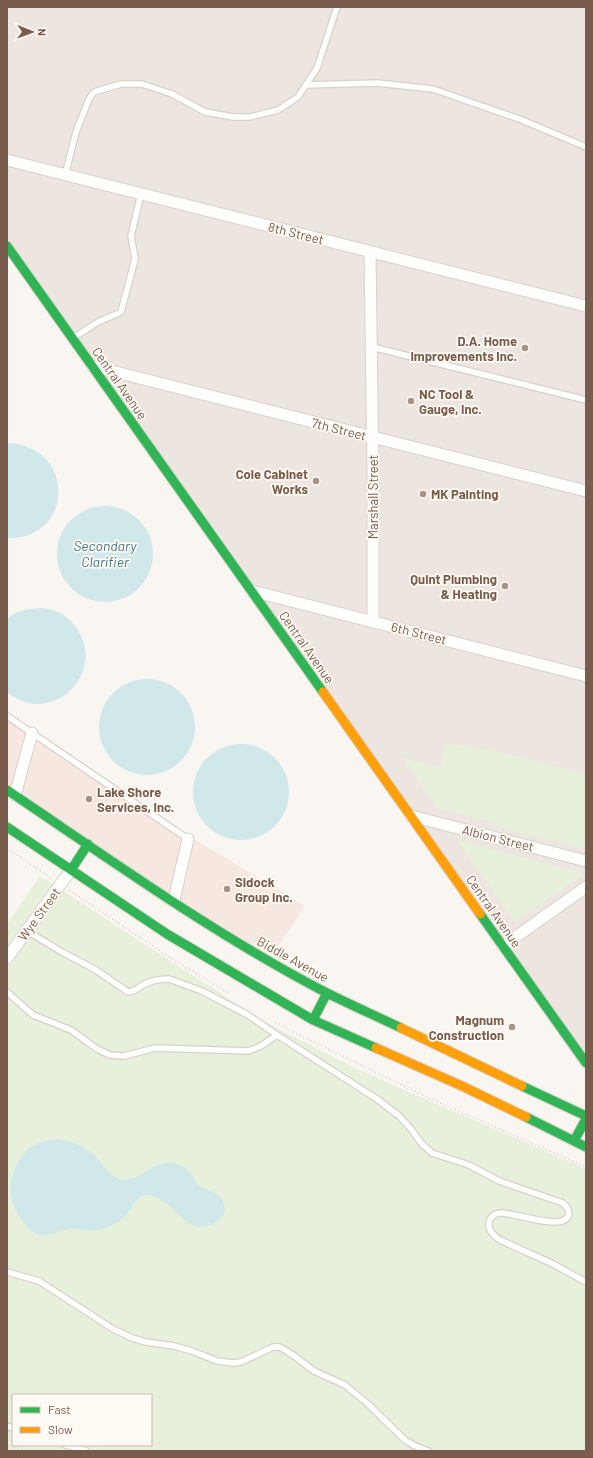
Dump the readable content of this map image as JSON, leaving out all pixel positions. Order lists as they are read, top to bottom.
{
  "streets": {
    "main road": ["Central Avenue", "Biddle Avenue"],
    "street": [
      "8th Street",
      "7th Street",
      "Marshall Street",
      "6th Street",
      "Albion Street",
      "Wye Street"
    ]
  },
  "crossings": [
    ["8th Street", "Marshall Street"],
    ["Central Avenue", "7th Street"],
    ["Central Avenue", "6th Street"],
    ["Central Avenue", "Albion Street"],
    ["7th Street", "Marshall Street"],
    ["Marshall Street", "6th Street"]
  ],
  "water": ["Secondary Clarifier"],
  "places": [
    "D.A. Home Improvements Inc.",
    "NC Tool & Gauge, Inc.",
    "Cole Cabinet Works",
    "MK Painting",
    "Quint Plumbing & Heating",
    "Lake Shore Services, Inc.",
    "Sidock Group Inc.",
    "Magnum Construction"
  ],
  "legend": ["Fast", "Slow"],
  "north": "right"
}
